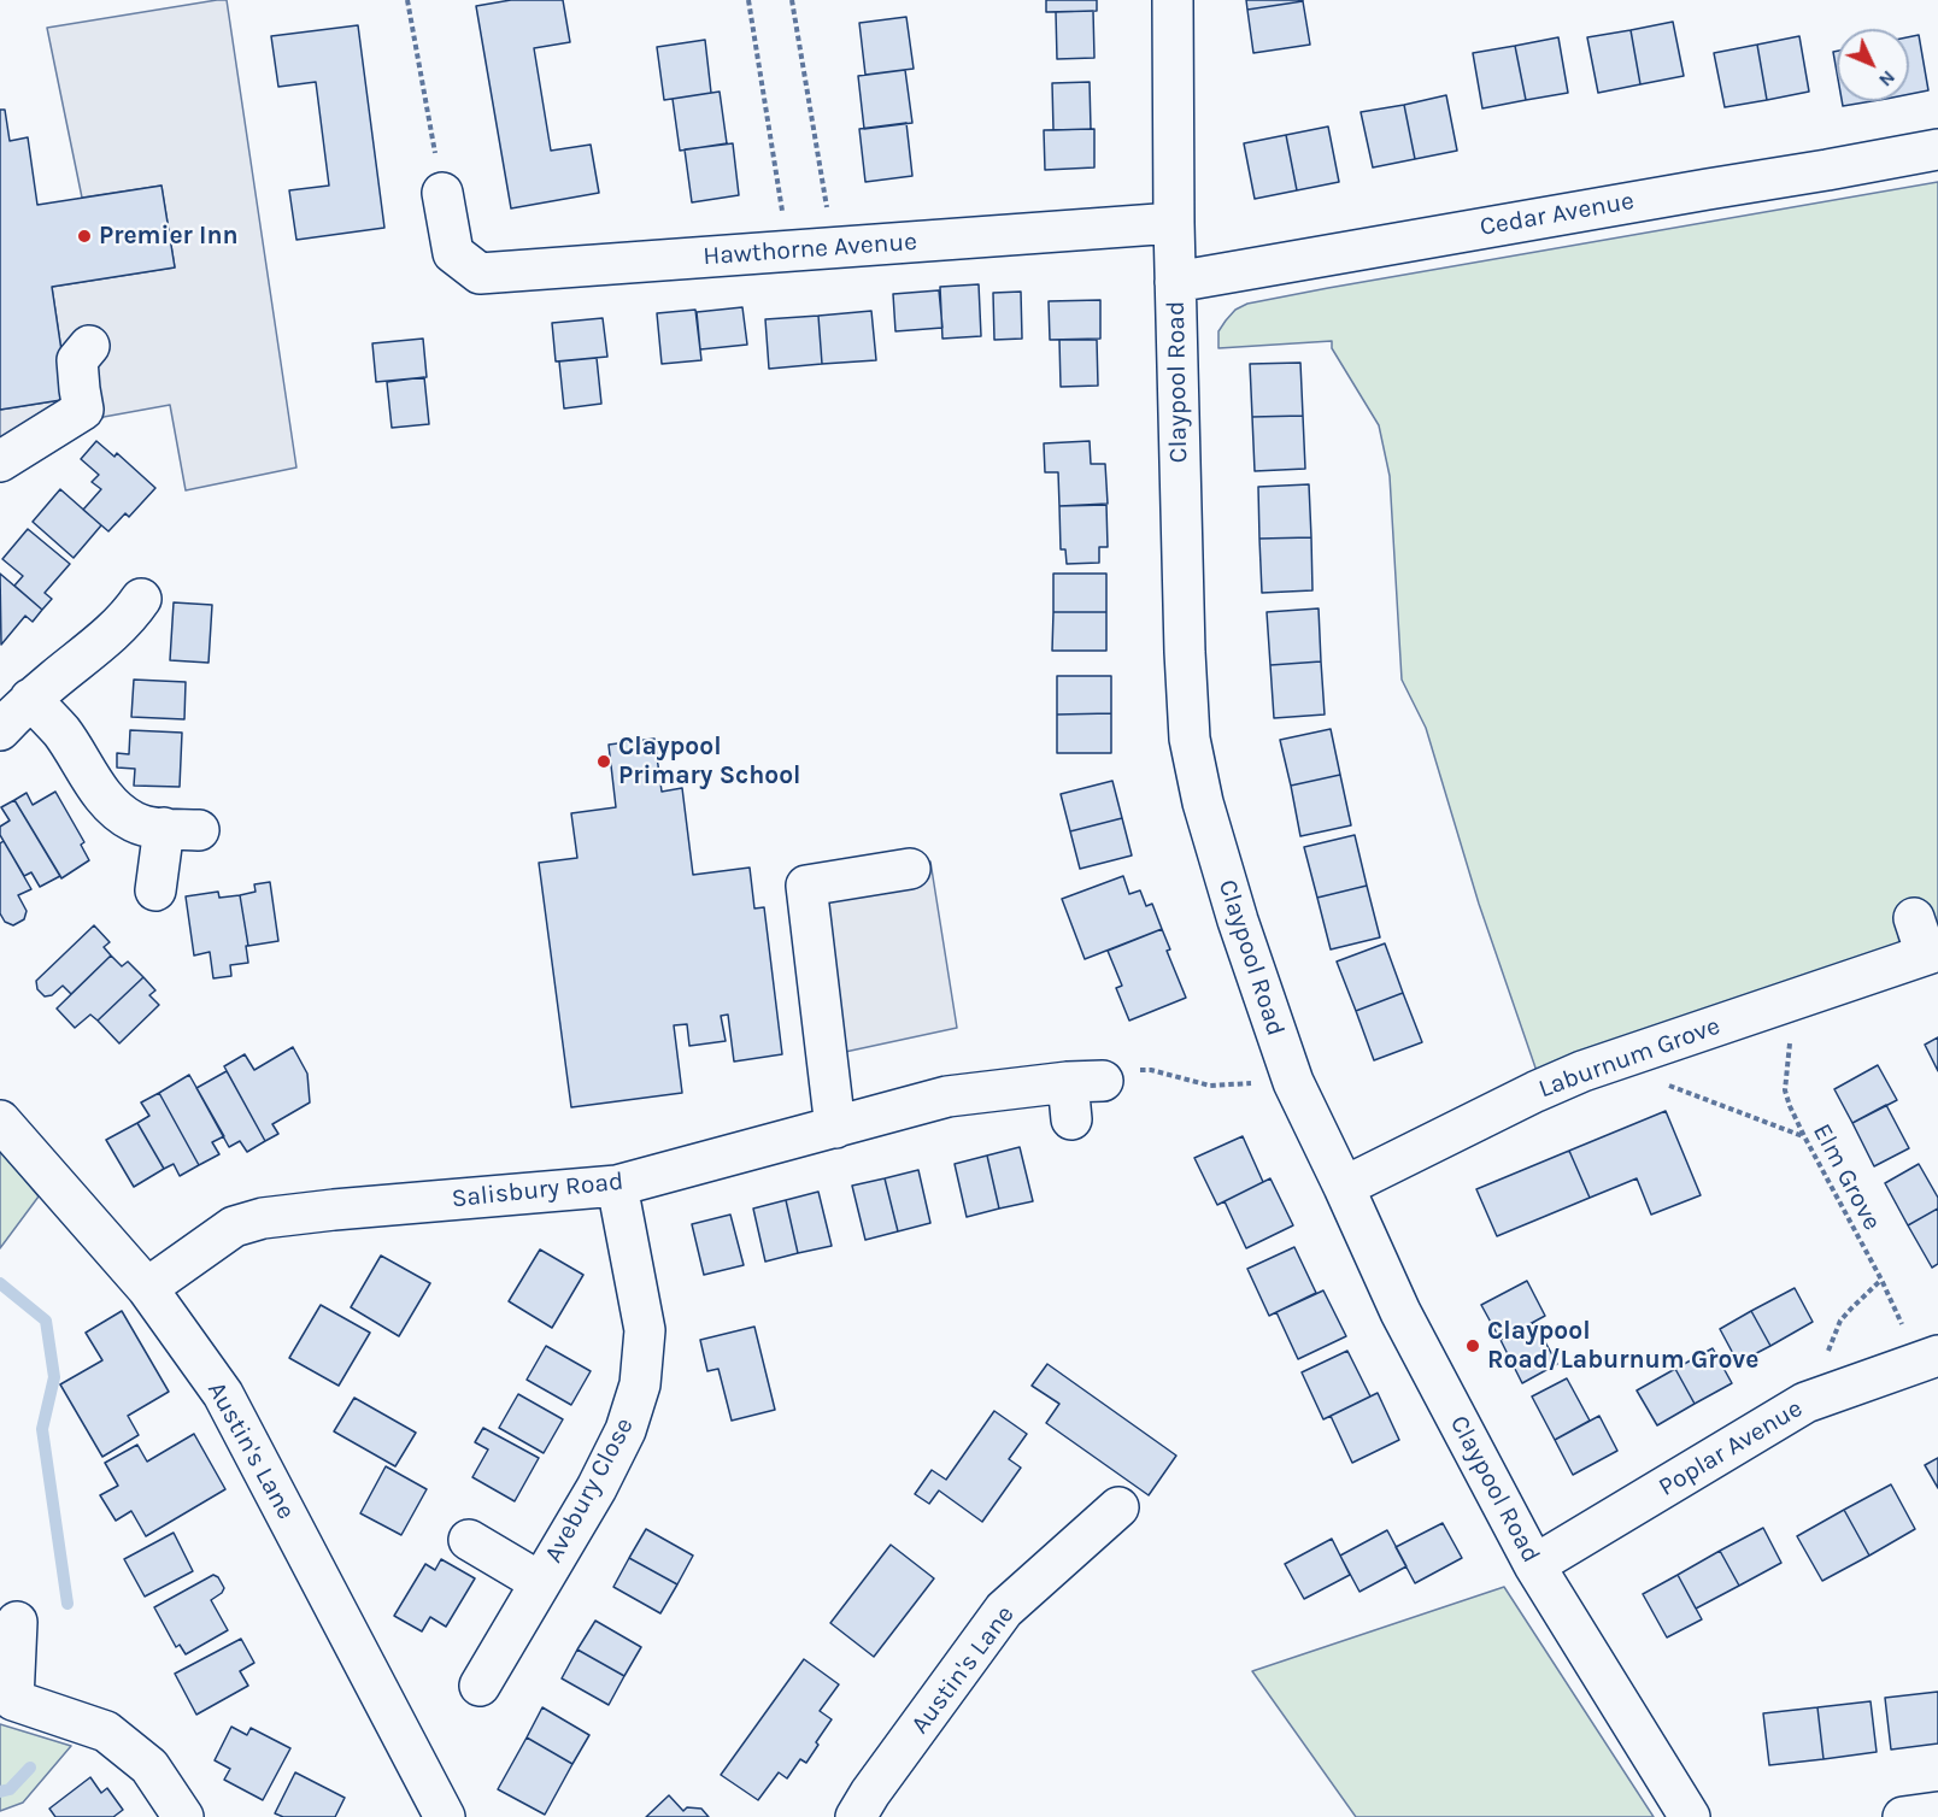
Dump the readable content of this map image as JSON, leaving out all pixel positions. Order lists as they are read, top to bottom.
{
  "streets": {
    "street": [
      "Cedar Avenue",
      "Hawthorne Avenue",
      "Claypool Road",
      "Laburnum Grove",
      "Salisbury Road",
      "Poplar Avenue",
      "Austin's Lane",
      "Avebury Close"
    ],
    "path": ["Elm Grove"]
  },
  "crossings": [
    ["Cedar Avenue", "Claypool Road"],
    ["Hawthorne Avenue", "Claypool Road"],
    ["Claypool Road", "Laburnum Grove"],
    ["Claypool Road", "Poplar Avenue"],
    ["Laburnum Grove", "Elm Grove"],
    ["Elm Grove", "Poplar Avenue"],
    ["Salisbury Road", "Austin's Lane"],
    ["Salisbury Road", "Avebury Close"]
  ],
  "places": ["Premier Inn", "Claypool Primary School", "Claypool Road/Laburnum Grove"],
  "north": "bottom right"
}
